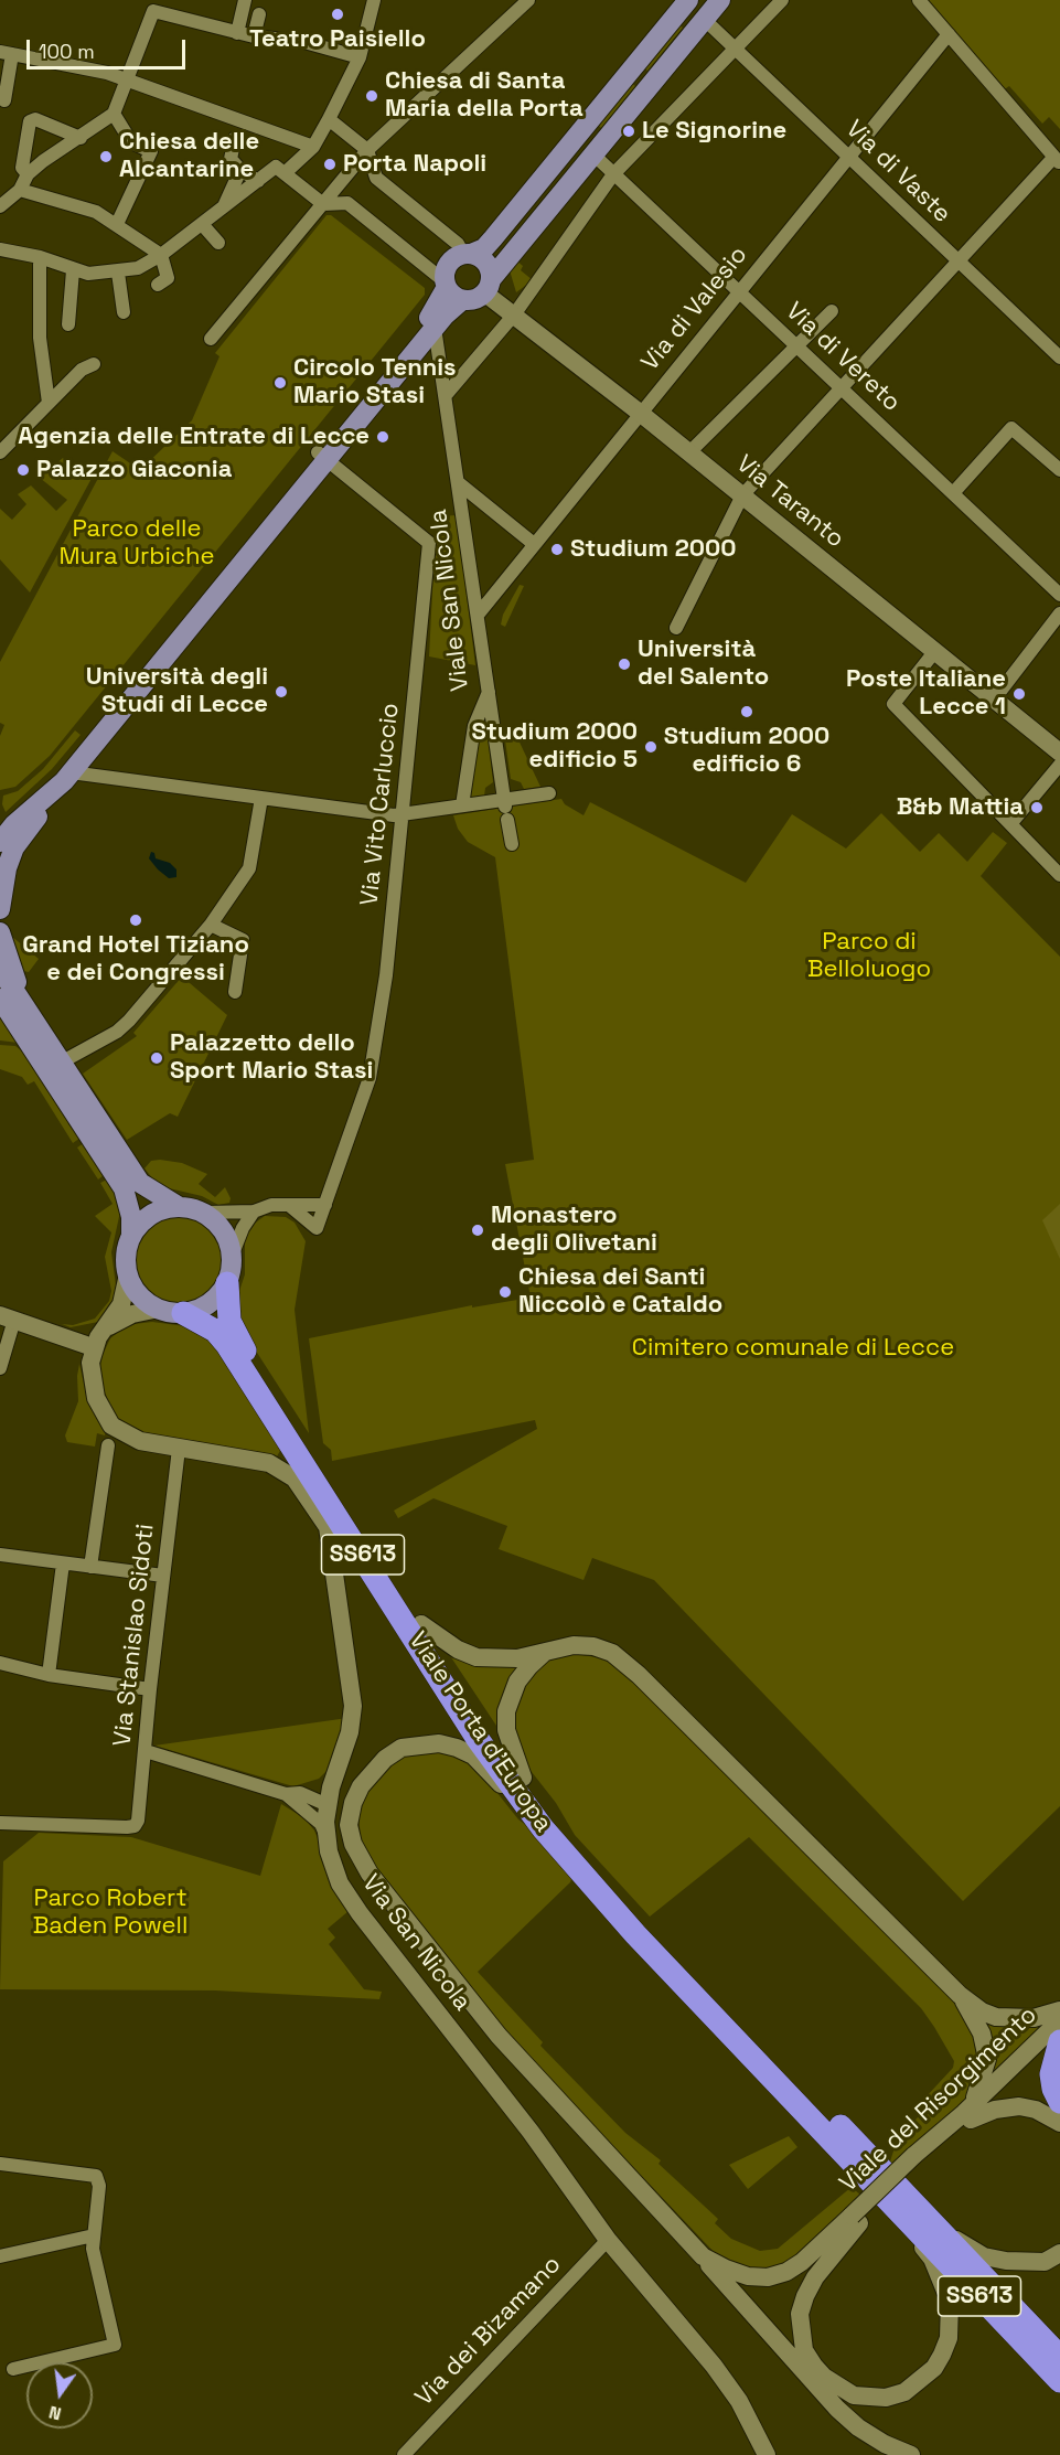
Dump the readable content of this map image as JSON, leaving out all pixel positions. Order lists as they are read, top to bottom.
{
  "streets": {
    "highway": ["SS613", "Viale Porta d'Europa"],
    "main road": ["Via Taranto", "Via San Nicola", "Viale del Risorgimento"],
    "street": [
      "Via di Vaste",
      "Via di Valesio",
      "Via di Vereto",
      "Viale San Nicola",
      "Via Vito Carluccio",
      "Via Stanislao Sidoti",
      "Via dei Bizamano"
    ]
  },
  "crossings": [
    ["Via di Vaste", "Via di Valesio"],
    ["Via di Valesio", "Via di Vereto"],
    ["Via di Valesio", "Via Taranto"],
    ["Via di Valesio", "Viale San Nicola"],
    ["SS613", "Viale Porta d'Europa"],
    ["Via Stanislao Sidoti", "Via San Nicola"],
    ["Via San Nicola", "Via dei Bizamano"]
  ],
  "parks": [
    "Parco delle Mura Urbiche",
    "Parco di Belloluogo",
    "Cimitero comunale di Lecce",
    "Parco Robert Baden Powell"
  ],
  "places": [
    "Teatro Paisiello",
    "Chiesa di Santa Maria della Porta",
    "Le Signorine",
    "Chiesa delle Alcantarine",
    "Porta Napoli",
    "Circolo Tennis Mario Stasi",
    "Agenzia delle Entrate di Lecce",
    "Palazzo Giaconia",
    "Studium 2000",
    "Università del Salento",
    "Università degli Studi di Lecce",
    "Poste Italiane Lecce 1",
    "Studium 2000 edificio 6",
    "Studium 2000 edificio 5",
    "B&b Mattia",
    "Grand Hotel Tiziano e dei Congressi",
    "Palazzetto dello Sport Mario Stasi",
    "Monastero degli Olivetani",
    "Chiesa dei Santi Niccolò e Cataldo"
  ],
  "scale_bar": "100 m",
  "north": "bottom"
}
